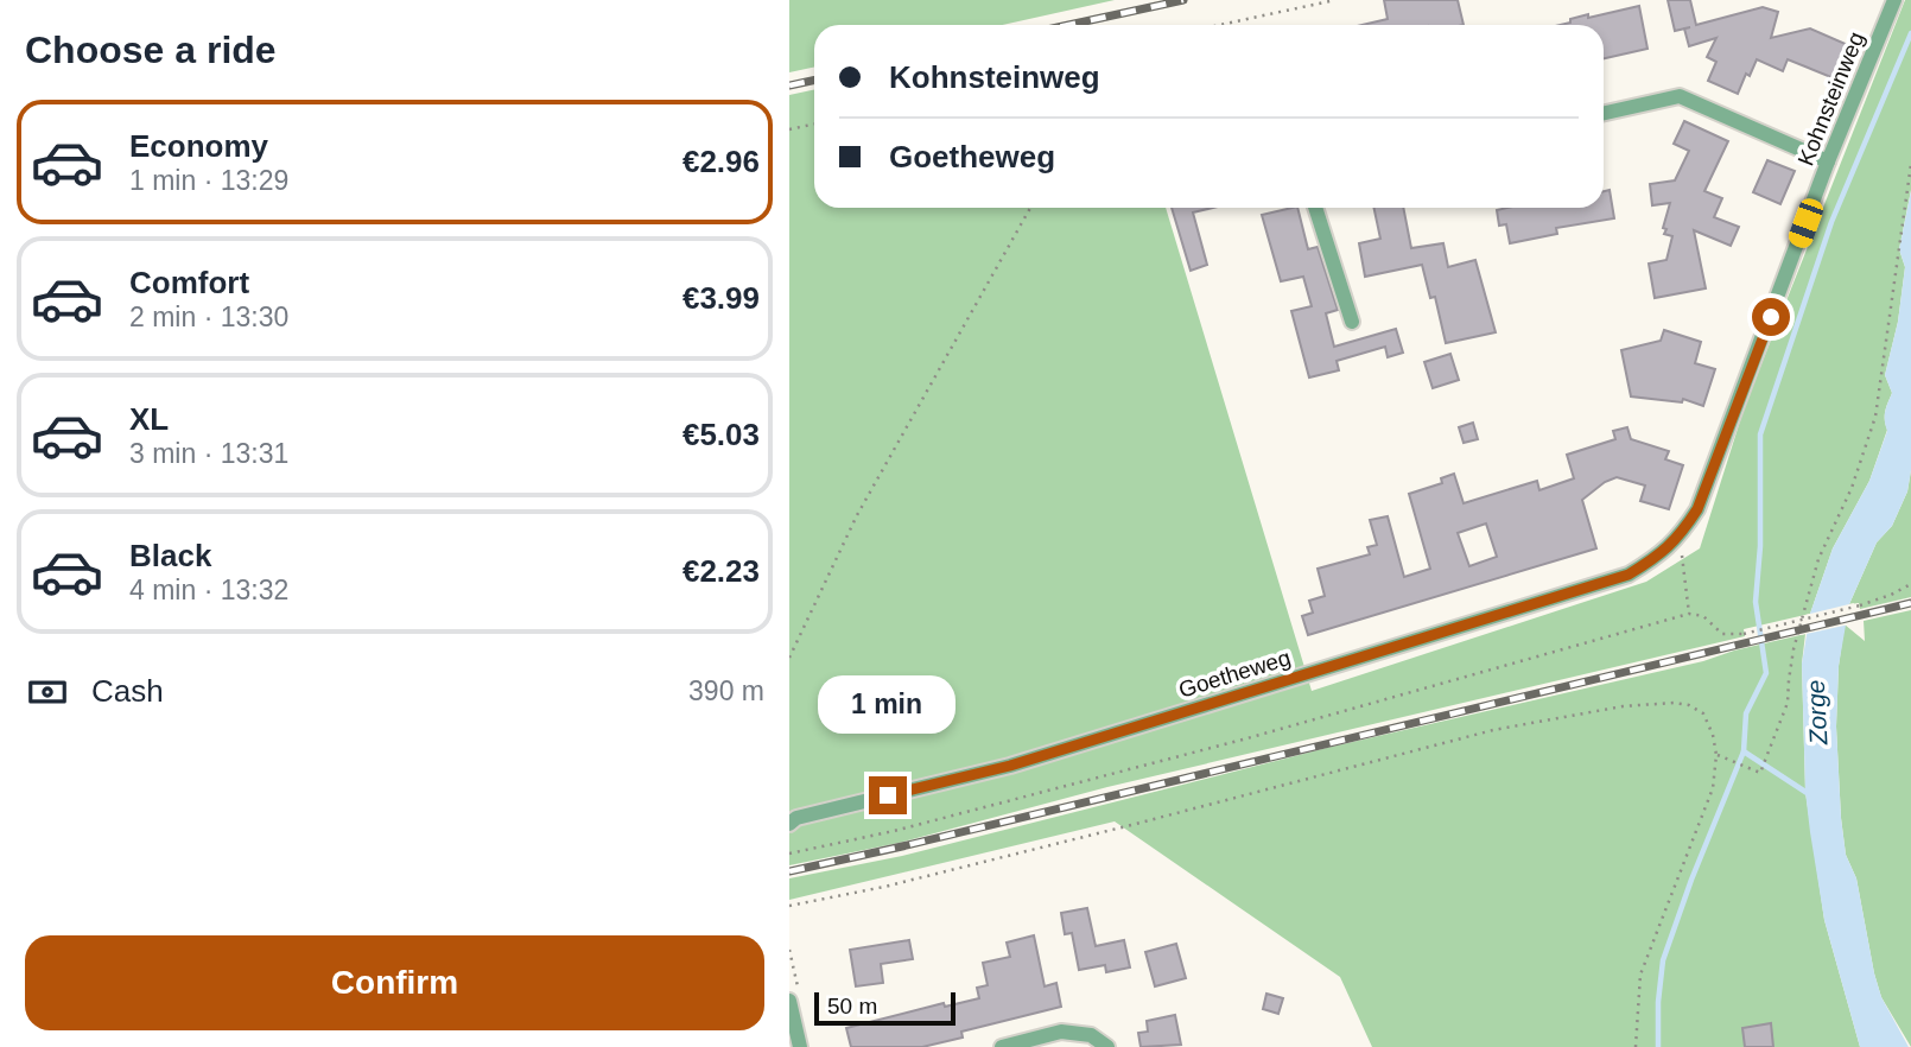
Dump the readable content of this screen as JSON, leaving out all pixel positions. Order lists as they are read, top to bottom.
{
  "streets": {
    "street": ["Kohnsteinweg", "Goetheweg"]
  },
  "crossings": [
    ["Kohnsteinweg", "Goetheweg"]
  ],
  "water": ["Zorge"],
  "scale_bar": "50 m",
  "page": {
    "heading": "Choose a ride",
    "banner": ["Kohnsteinweg", "Goetheweg"],
    "list": [
      {
        "name": "Economy",
        "note": "1 min · 13:29",
        "value": "€2.96"
      },
      {
        "name": "Comfort",
        "note": "2 min · 13:30",
        "value": "€3.99"
      },
      {
        "name": "XL",
        "note": "3 min · 13:31",
        "value": "€5.03"
      },
      {
        "name": "Black",
        "note": "4 min · 13:32",
        "value": "€2.23"
      }
    ],
    "pay": ["Cash", "390 m"],
    "bubble": "1 min",
    "buttons": "Confirm",
    "scale": "50 m"
  }
}
